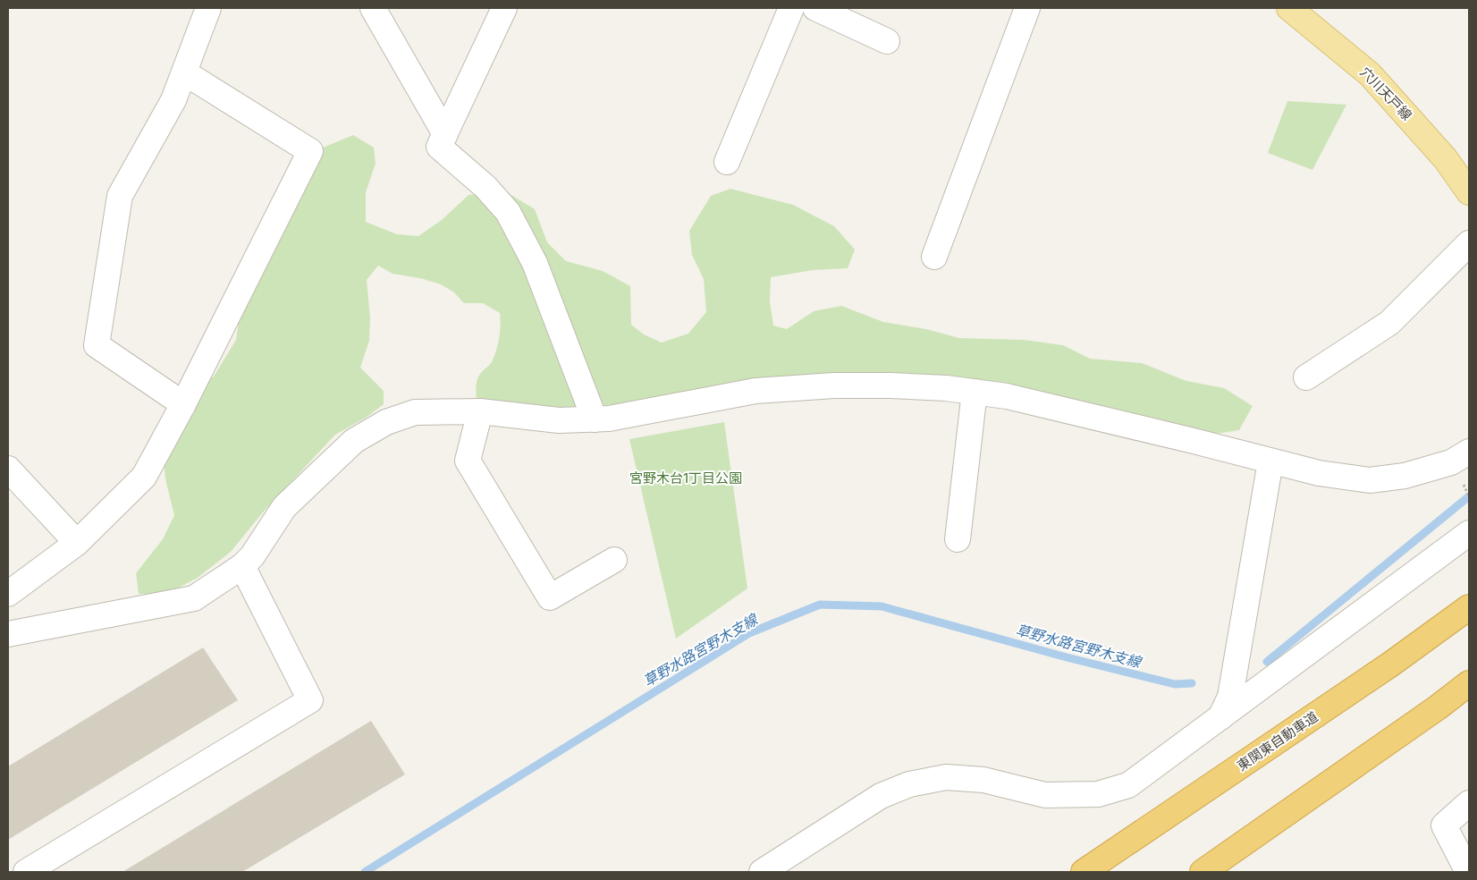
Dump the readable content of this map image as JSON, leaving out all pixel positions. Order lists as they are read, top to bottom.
{
  "streets": {
    "highway": ["東関東自動車道"],
    "main road": ["穴川天戸線"]
  },
  "water": ["草野水路宮野木支線"],
  "parks": ["宮野木台1丁目公園"]
}
